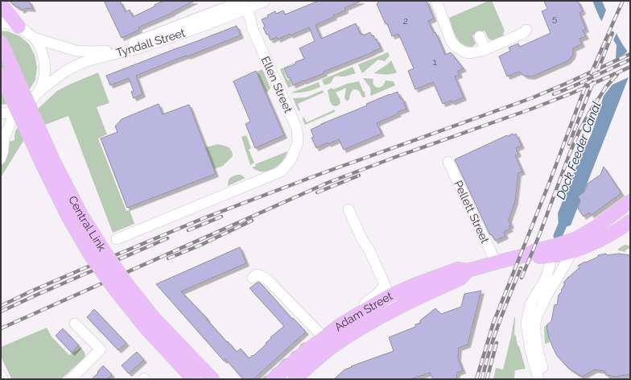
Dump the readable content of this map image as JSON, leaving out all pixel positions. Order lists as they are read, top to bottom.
{
  "streets": {
    "main road": ["Central Link", "Adam Street"],
    "street": ["Tyndall Street", "Ellen Street", "Pellett Street"]
  },
  "crossings": [
    ["Tyndall Street", "Ellen Street"],
    ["Pellett Street", "Adam Street"]
  ],
  "water": ["Dock Feeder Canal"],
  "house_numbers": ["5", "2", "1"]
}
